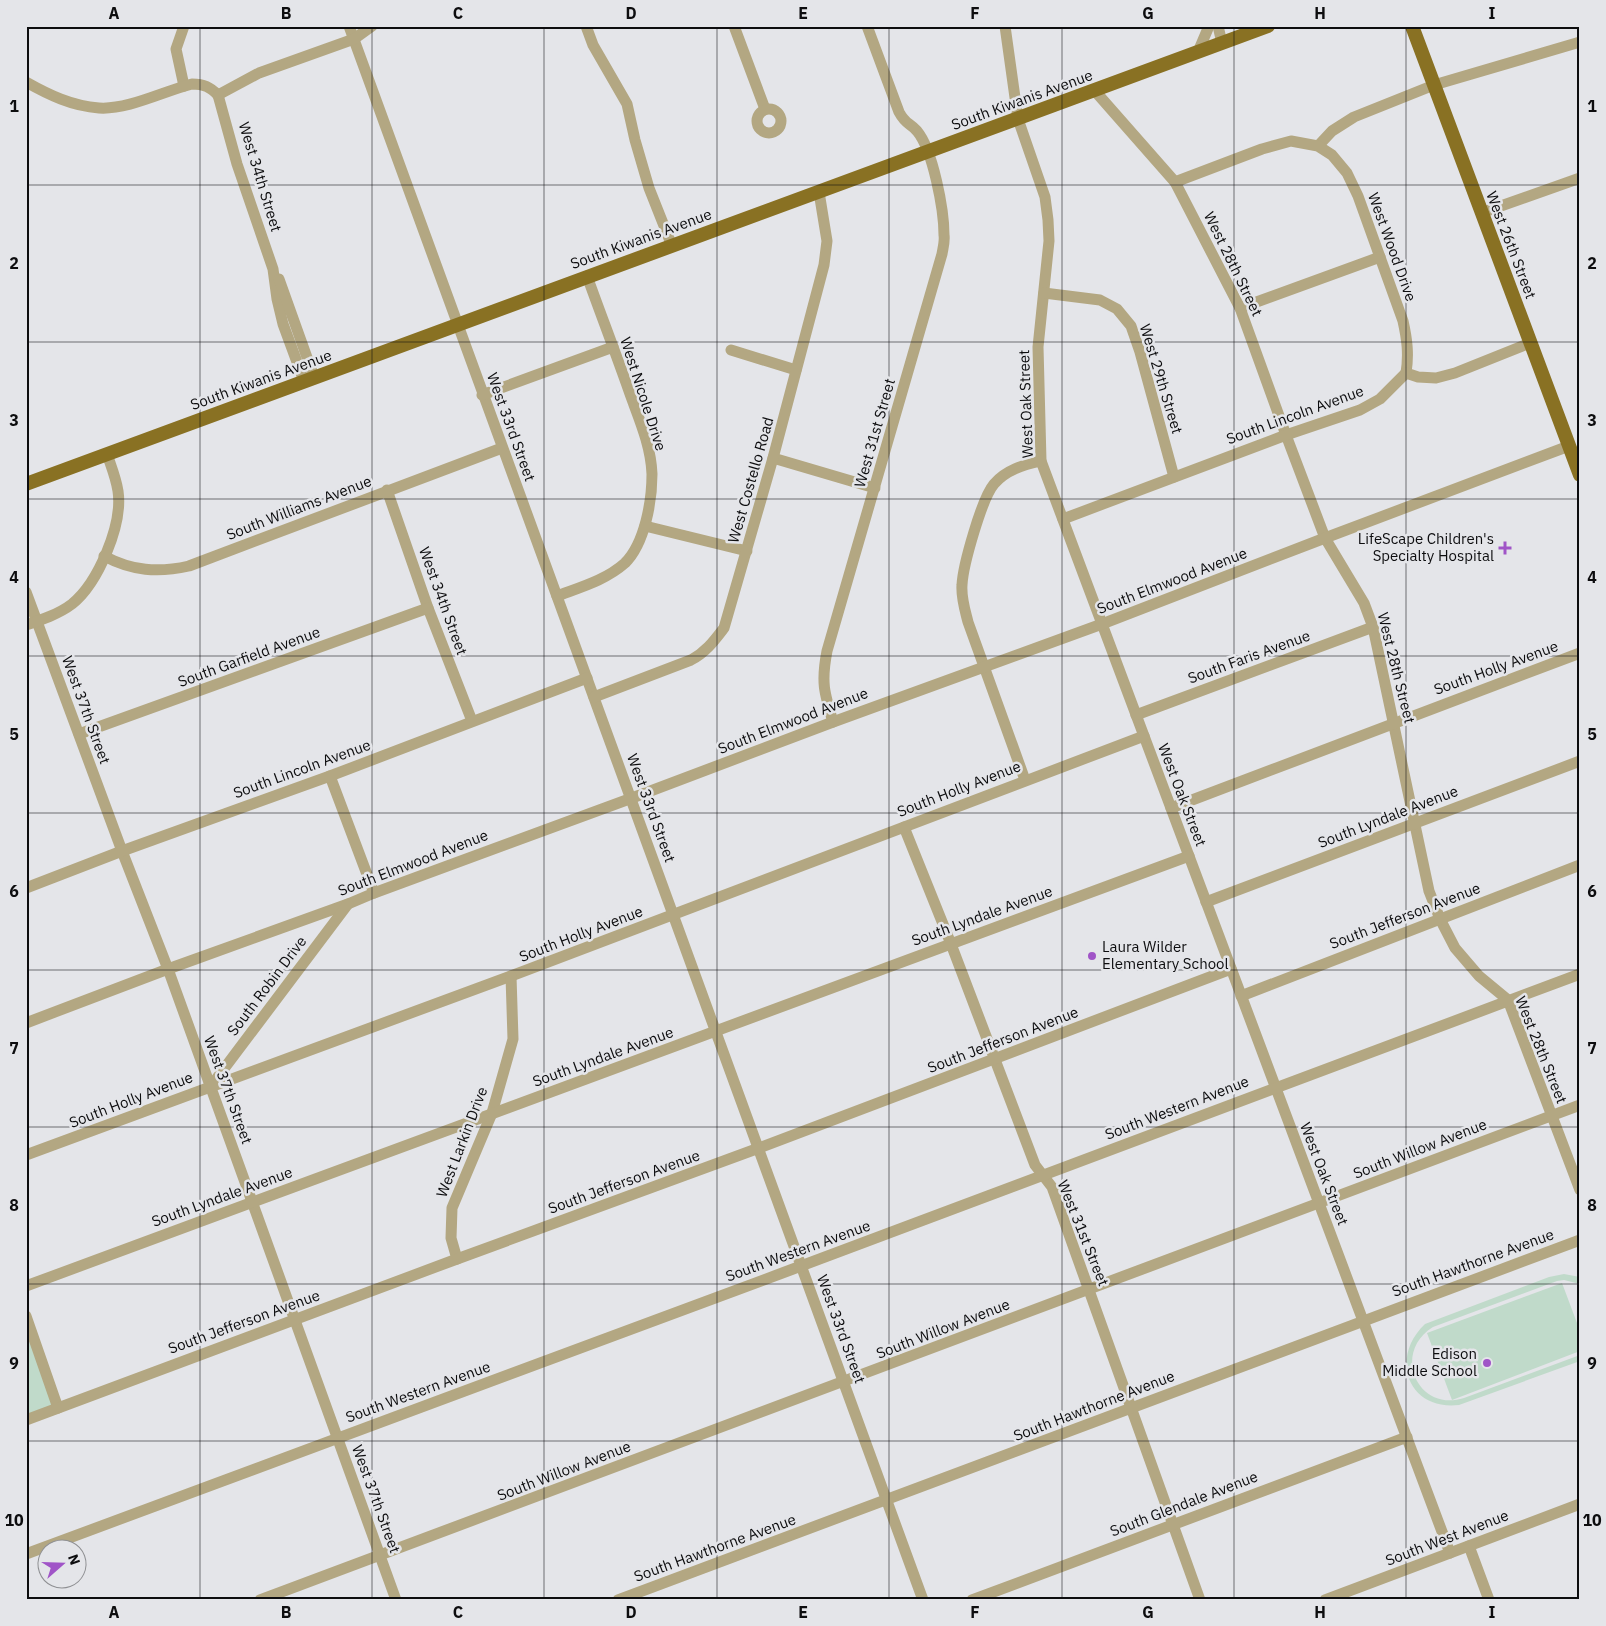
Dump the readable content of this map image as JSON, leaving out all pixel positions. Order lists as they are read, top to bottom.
{
  "streets": {
    "main road": ["South Kiwanis Avenue", "West 26th Street"],
    "street": [
      "West 34th Street",
      "West Wood Drive",
      "West 28th Street",
      "West 29th Street",
      "West Nicole Drive",
      "West Oak Street",
      "South Lincoln Avenue",
      "West 33rd Street",
      "West 31st Street",
      "West Costello Road",
      "South Williams Avenue",
      "South Elmwood Avenue",
      "South Garfield Avenue",
      "South Faris Avenue",
      "South Holly Avenue",
      "West 37th Street",
      "South Lyndale Avenue",
      "South Jefferson Avenue",
      "South Robin Drive",
      "South Western Avenue",
      "West Larkin Drive",
      "South Willow Avenue",
      "South Hawthorne Avenue",
      "South Glendale Avenue",
      "South West Avenue"
    ]
  },
  "crossings": [
    ["South Kiwanis Avenue", "West 34th Street"],
    ["South Kiwanis Avenue", "West 28th Street"],
    ["South Kiwanis Avenue", "West Nicole Drive"],
    ["South Kiwanis Avenue", "West Oak Street"],
    ["South Kiwanis Avenue", "West 33rd Street"],
    ["South Kiwanis Avenue", "West 31st Street"],
    ["South Kiwanis Avenue", "West Costello Road"],
    ["West 34th Street", "South Lincoln Avenue"],
    ["West 34th Street", "South Williams Avenue"],
    ["West 34th Street", "South Garfield Avenue"],
    ["West 26th Street", "South Elmwood Avenue"],
    ["West Wood Drive", "South Lincoln Avenue"],
    ["West 28th Street", "South Lincoln Avenue"],
    ["West 28th Street", "South Elmwood Avenue"],
    ["West 28th Street", "South Faris Avenue"],
    ["West 28th Street", "South Holly Avenue"],
    ["West 28th Street", "South Lyndale Avenue"],
    ["West 28th Street", "South Jefferson Avenue"],
    ["West 28th Street", "South Western Avenue"],
    ["West 28th Street", "South Willow Avenue"],
    ["West 29th Street", "West Oak Street"],
    ["West 29th Street", "South Lincoln Avenue"],
    ["West Nicole Drive", "West 33rd Street"],
    ["West Oak Street", "South Lincoln Avenue"],
    ["West Oak Street", "South Elmwood Avenue"],
    ["West Oak Street", "South Faris Avenue"],
    ["West Oak Street", "South Holly Avenue"],
    ["West Oak Street", "South Lyndale Avenue"],
    ["West Oak Street", "South Jefferson Avenue"],
    ["West Oak Street", "South Western Avenue"],
    ["West Oak Street", "South Willow Avenue"],
    ["West Oak Street", "South Hawthorne Avenue"],
    ["West Oak Street", "South Glendale Avenue"],
    ["West Oak Street", "South West Avenue"],
    ["South Lincoln Avenue", "West 33rd Street"],
    ["South Lincoln Avenue", "West 37th Street"],
    ["West 33rd Street", "West Costello Road"],
    ["West 33rd Street", "South Williams Avenue"],
    ["West 33rd Street", "South Elmwood Avenue"],
    ["West 33rd Street", "South Holly Avenue"],
    ["West 33rd Street", "South Lyndale Avenue"],
    ["West 33rd Street", "South Jefferson Avenue"],
    ["West 33rd Street", "South Western Avenue"],
    ["West 33rd Street", "South Willow Avenue"],
    ["West 33rd Street", "South Hawthorne Avenue"],
    ["West 31st Street", "South Elmwood Avenue"],
    ["West 31st Street", "South Holly Avenue"],
    ["West 31st Street", "South Lyndale Avenue"],
    ["West 31st Street", "South Jefferson Avenue"],
    ["West 31st Street", "South Western Avenue"],
    ["West 31st Street", "South Willow Avenue"],
    ["West 31st Street", "South Hawthorne Avenue"],
    ["West 31st Street", "South Glendale Avenue"],
    ["South Elmwood Avenue", "West 37th Street"],
    ["South Elmwood Avenue", "South Robin Drive"],
    ["South Garfield Avenue", "West 37th Street"],
    ["South Holly Avenue", "West 37th Street"],
    ["South Holly Avenue", "South Robin Drive"],
    ["South Holly Avenue", "West Larkin Drive"],
    ["West 37th Street", "South Lyndale Avenue"],
    ["West 37th Street", "South Jefferson Avenue"],
    ["West 37th Street", "South Robin Drive"],
    ["West 37th Street", "South Western Avenue"],
    ["West 37th Street", "South Willow Avenue"],
    ["South Lyndale Avenue", "West Larkin Drive"],
    ["South Jefferson Avenue", "West Larkin Drive"]
  ],
  "places": {
    "health": ["LifeScape Children's Specialty Hospital"],
    "other": ["Laura Wilder Elementary School", "Edison Middle School"]
  },
  "north": "right",
  "grid": {
    "columns": [
      "A",
      "B",
      "C",
      "D",
      "E",
      "F",
      "G",
      "H",
      "I"
    ],
    "rows": [
      "1",
      "2",
      "3",
      "4",
      "5",
      "6",
      "7",
      "8",
      "9",
      "10"
    ]
  }
}
